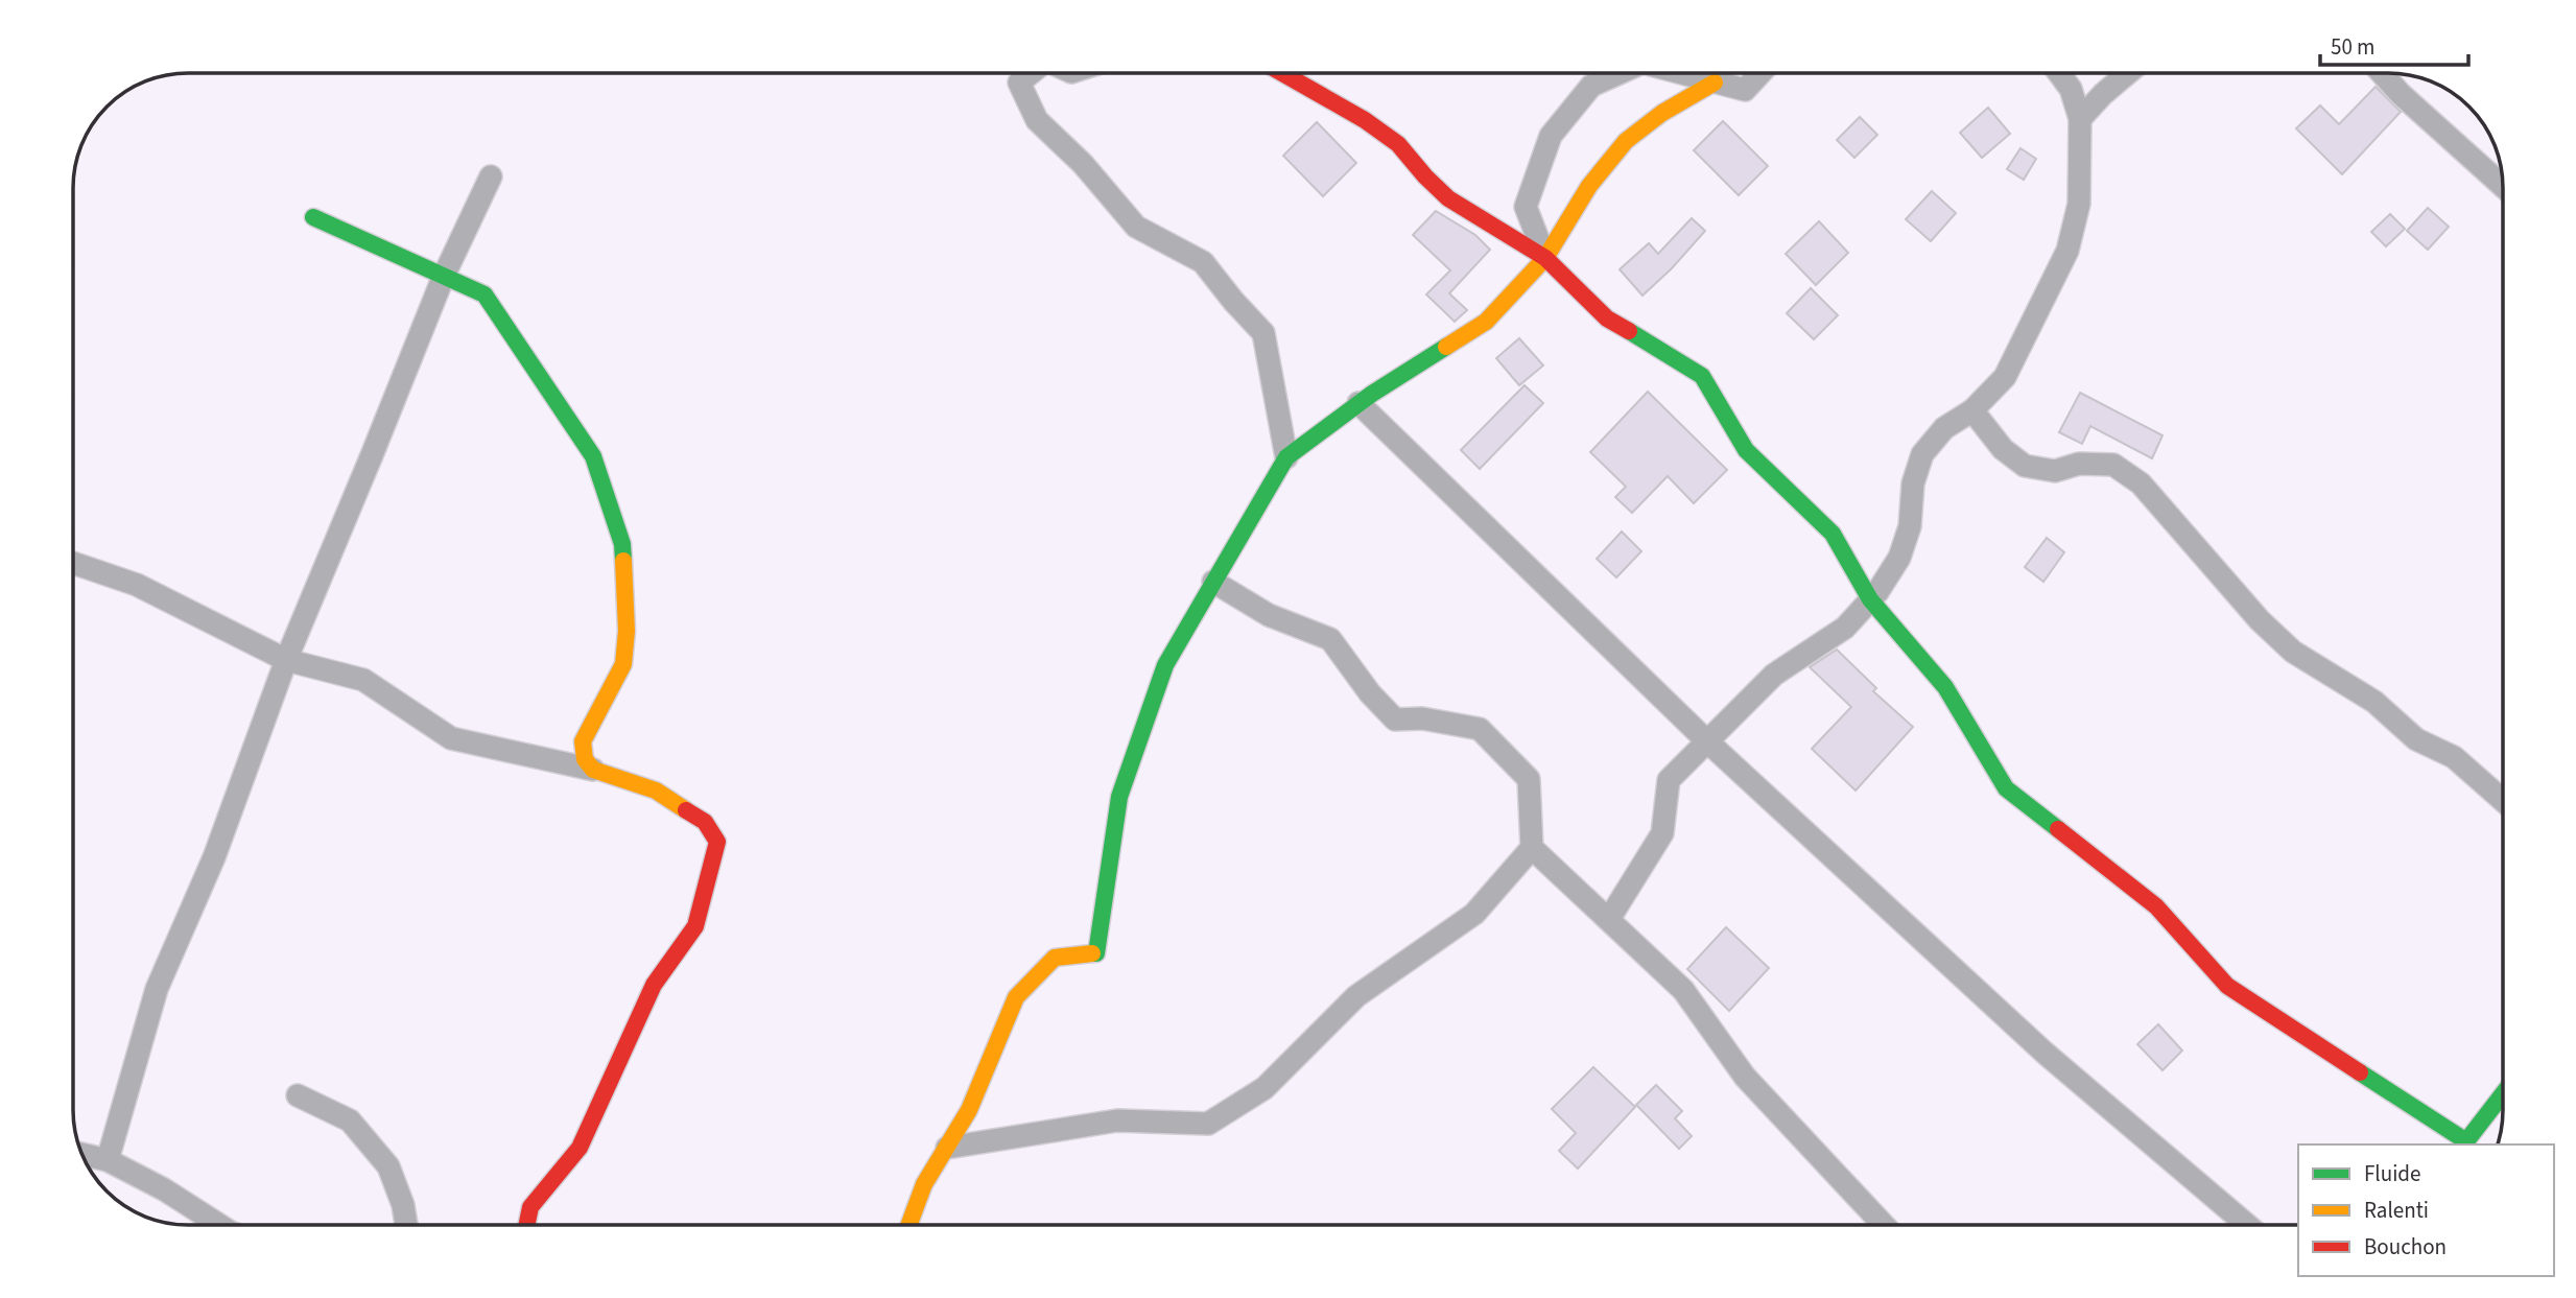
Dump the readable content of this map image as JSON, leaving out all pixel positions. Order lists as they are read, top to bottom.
{
  "legend": ["Fluide", "Ralenti", "Bouchon"],
  "scale_bar": "50 m"
}
